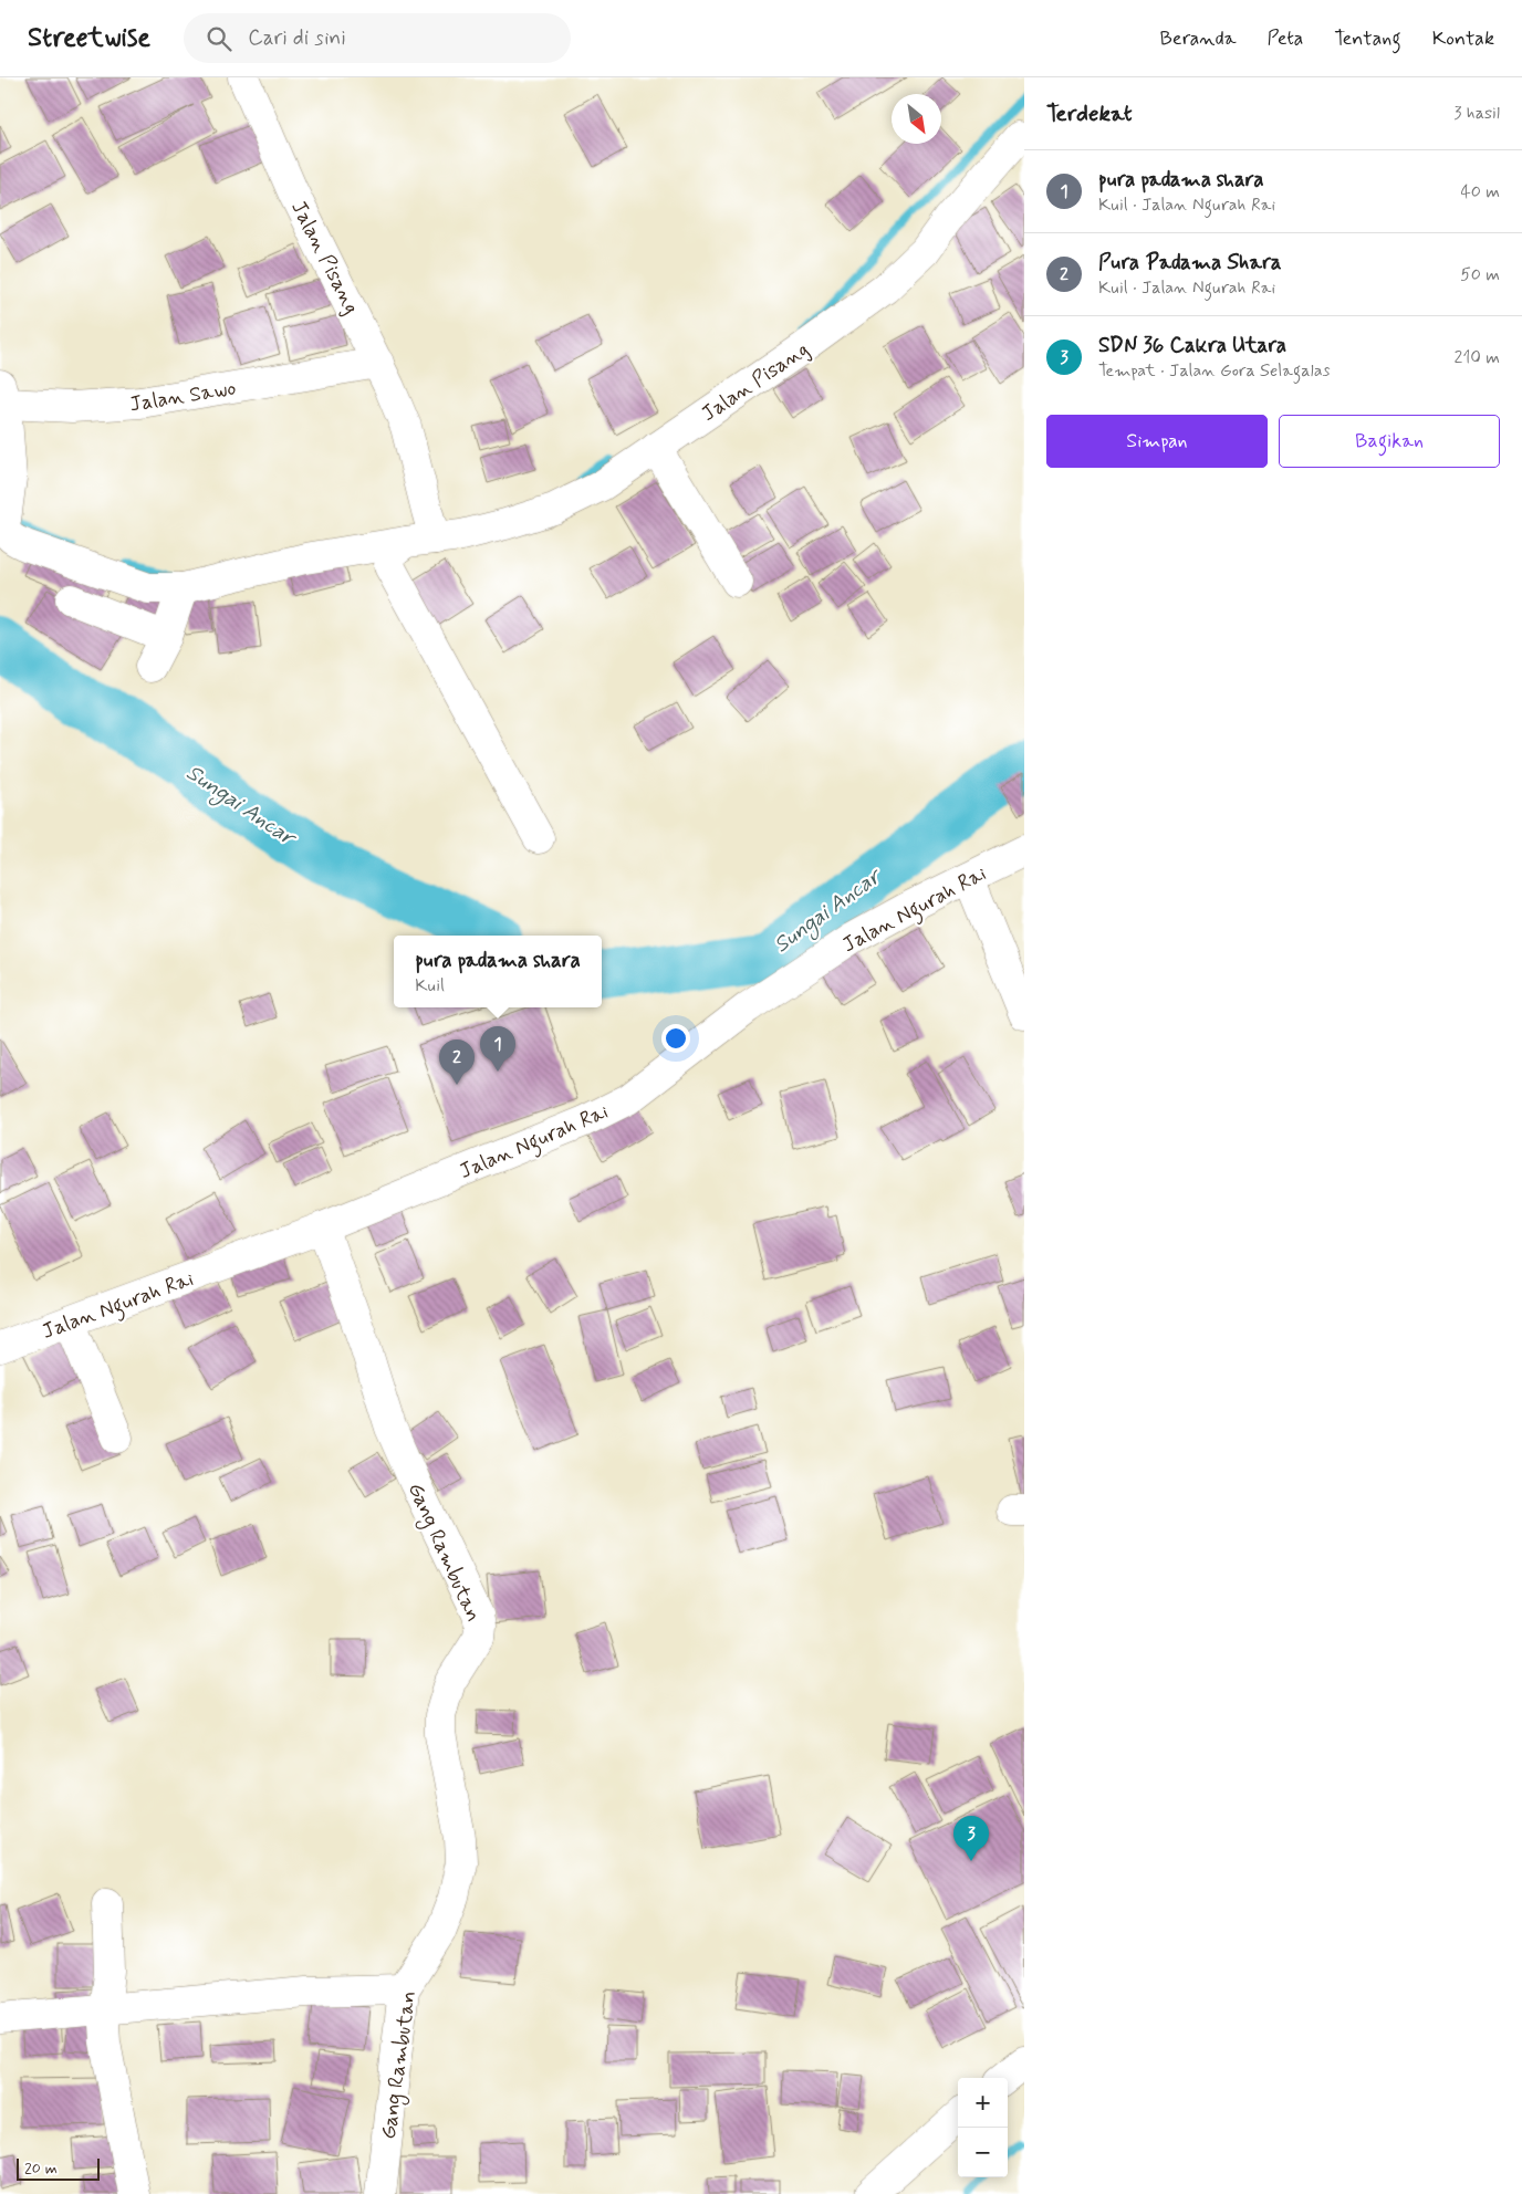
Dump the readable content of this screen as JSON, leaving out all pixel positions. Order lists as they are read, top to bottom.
{
  "streets": {
    "street": [
      "Jalan Pisang",
      "Jalan Sawo",
      "Jalan Ngurah Rai",
      "Gang Rambutan"
    ]
  },
  "crossings": [
    ["Jalan Pisang", "Jalan Sawo"],
    ["Jalan Ngurah Rai", "Gang Rambutan"]
  ],
  "water": ["Sungai Ancar"],
  "scale_bar": "20 m",
  "north": "bottom right",
  "page": {
    "header": "Streetwise",
    "search": "Cari di sini",
    "nav": [
      "Beranda",
      "Peta",
      "Tentang",
      "Kontak"
    ],
    "heading": ["Terdekat", "3 hasil"],
    "list": [
      {
        "mark": "1",
        "name": "pura padama shara",
        "note": "Kuil · Jalan Ngurah Rai",
        "value": "40 m"
      },
      {
        "mark": "2",
        "name": "Pura Padama Shara",
        "note": "Kuil · Jalan Ngurah Rai",
        "value": "50 m"
      },
      {
        "mark": "3",
        "name": "SDN 36 Cakra Utara",
        "note": "Tempat · Jalan Gora Selagalas",
        "value": "210 m"
      }
    ],
    "buttons": ["Simpan", "Bagikan"],
    "popup": ["pura padama shara", "Kuil"],
    "pins": ["1", "2", "3"],
    "map_buttons": ["+", "−"],
    "scale": "20 m"
  }
}
